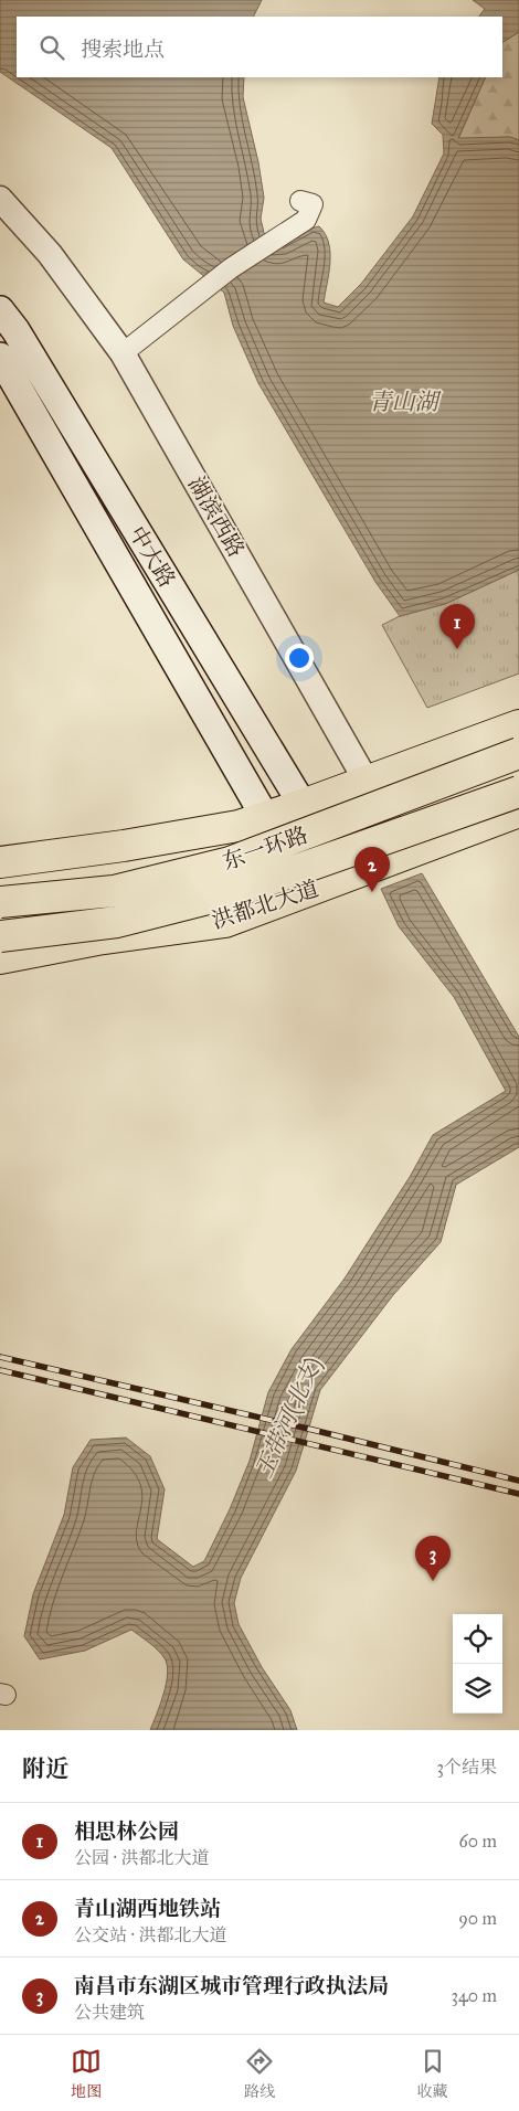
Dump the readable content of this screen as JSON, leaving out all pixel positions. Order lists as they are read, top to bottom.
{
  "streets": {
    "main road": ["中大路", "东一环路", "洪都北大道"],
    "street": ["湖滨西路"]
  },
  "crossings": [
    ["湖滨西路", "洪都北大道"]
  ],
  "water": ["青山湖", "玉带河(北支)"],
  "page": {
    "search": "搜索地点",
    "pins": ["1", "2", "3"],
    "heading": ["附近", "3个结果"],
    "list": [
      {
        "mark": "1",
        "name": "相思林公园",
        "note": "公园 · 洪都北大道",
        "value": "60 m"
      },
      {
        "mark": "2",
        "name": "青山湖西地铁站",
        "note": "公交站 · 洪都北大道",
        "value": "90 m"
      },
      {
        "mark": "3",
        "name": "南昌市东湖区城市管理行政执法局",
        "note": "公共建筑",
        "value": "340 m"
      }
    ],
    "nav": ["地图", "路线", "收藏"]
  }
}
